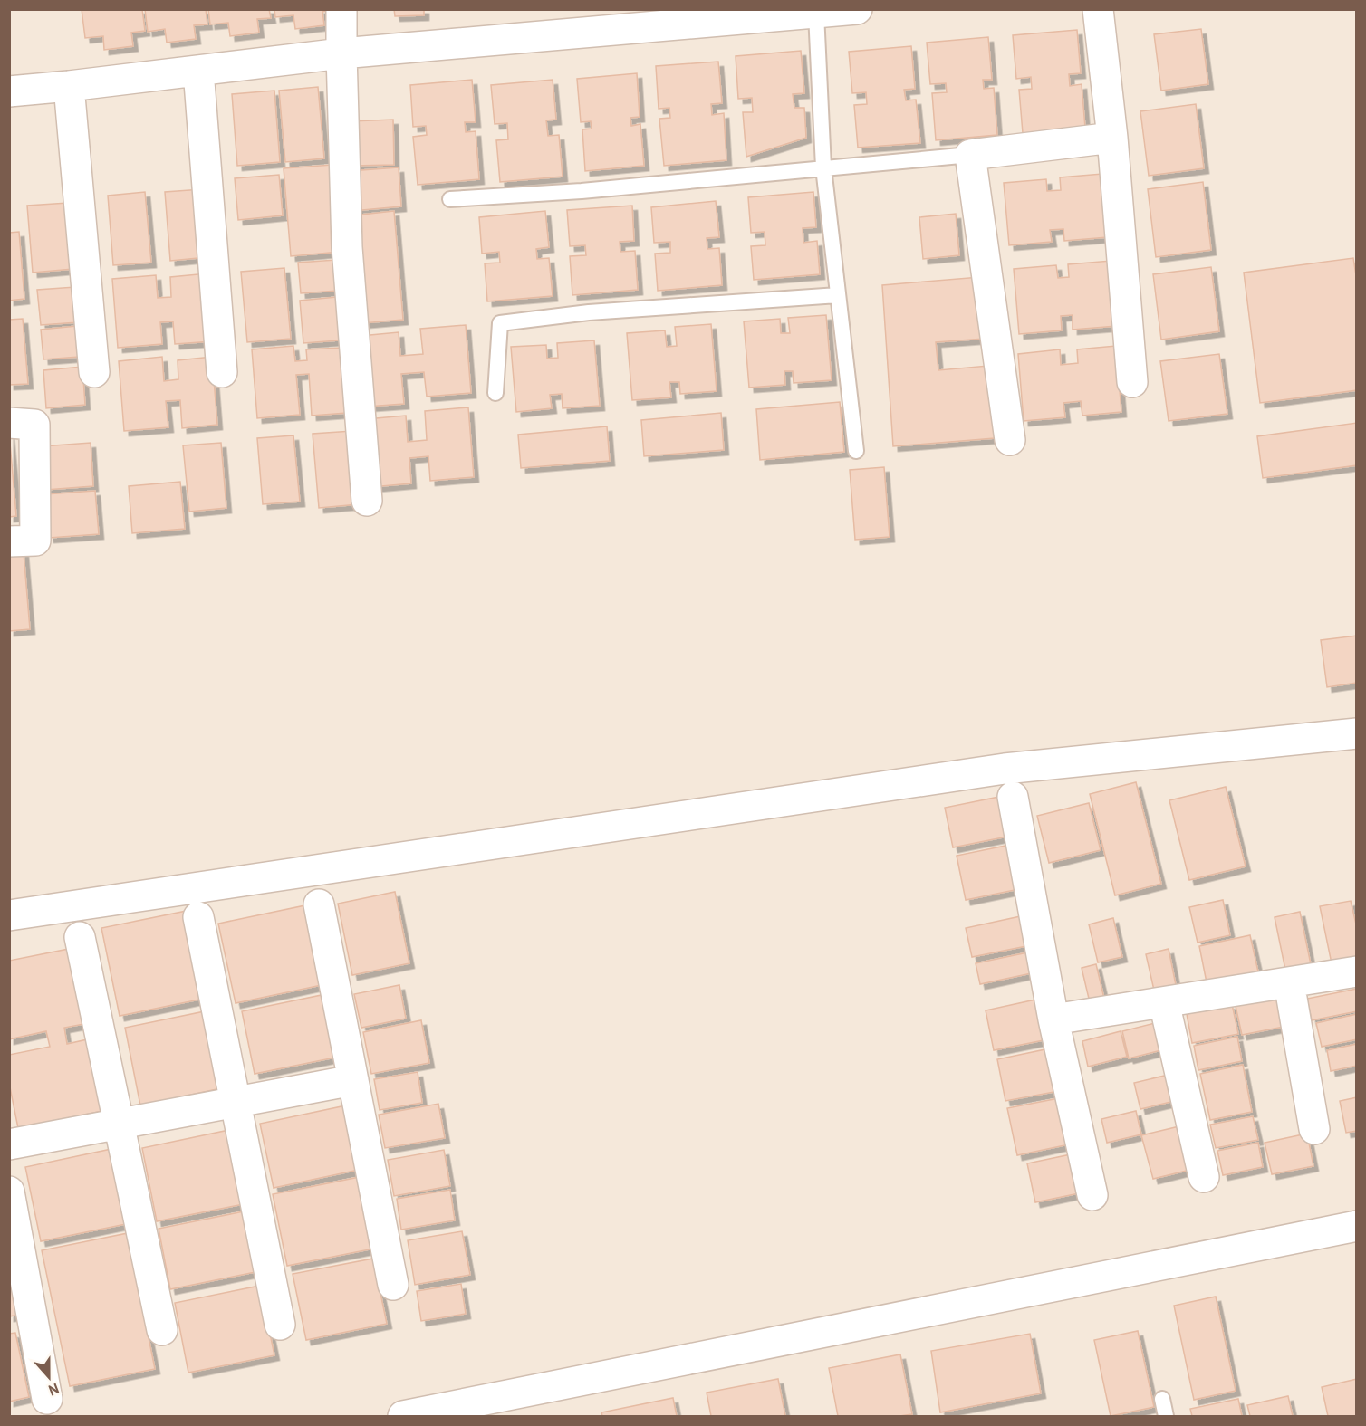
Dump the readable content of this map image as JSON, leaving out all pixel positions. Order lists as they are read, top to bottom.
{
  "north": "bottom"
}
